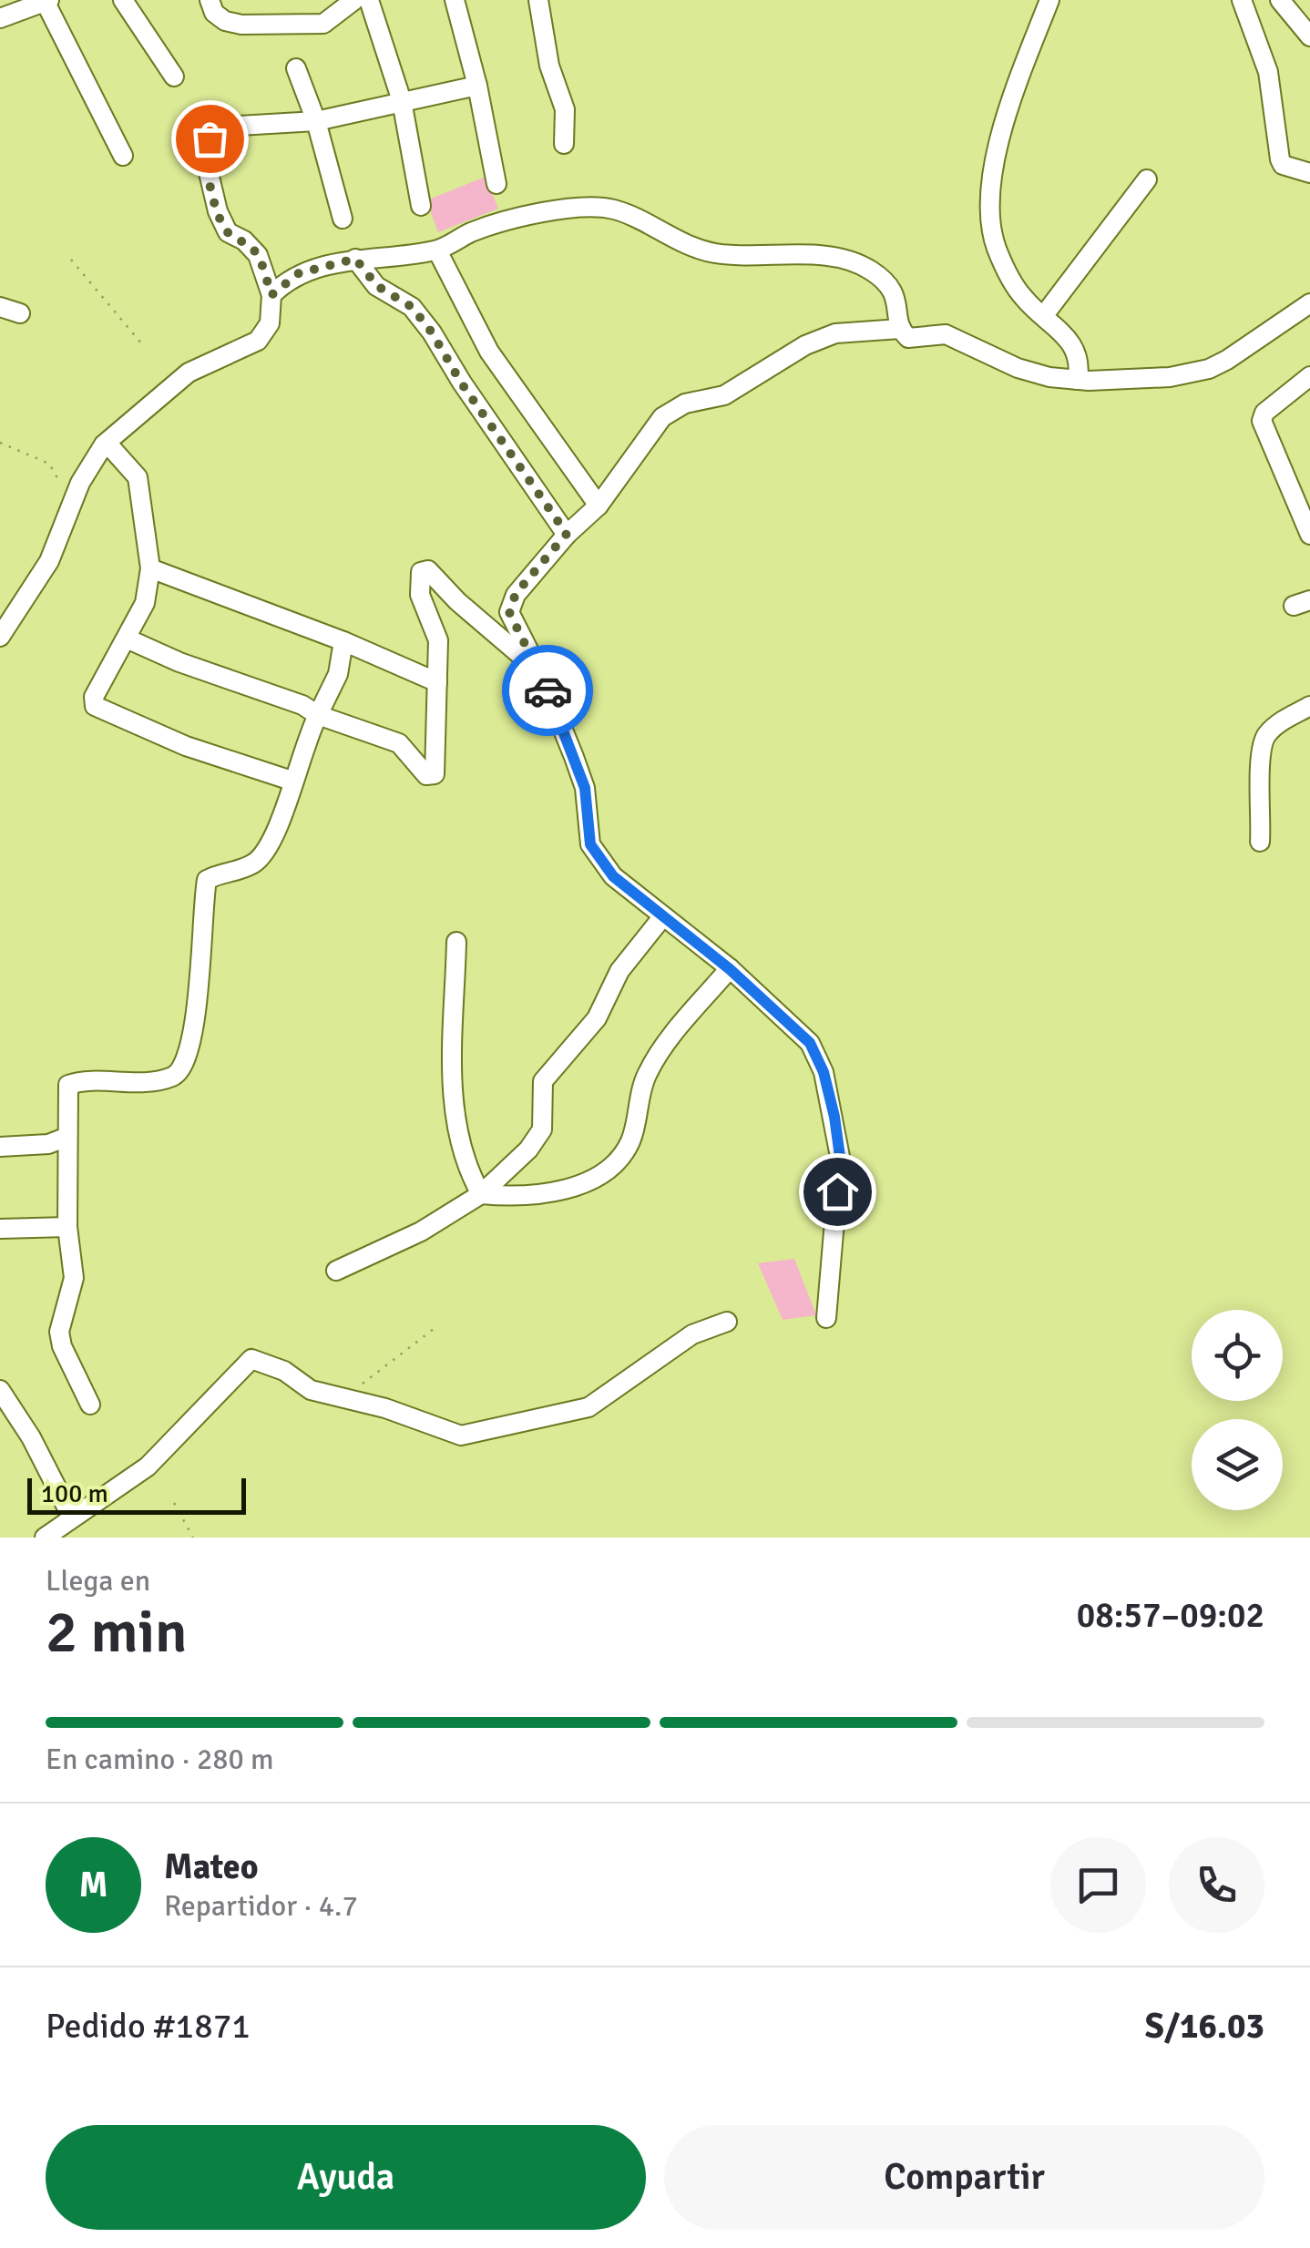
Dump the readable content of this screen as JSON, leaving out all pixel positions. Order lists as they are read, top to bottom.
{
  "scale_bar": "100 m",
  "page": {
    "scale": "100 m",
    "heading": ["2 min", "Llega en", "08:57–09:02"],
    "panel": [
      "Mateo",
      "Repartidor · 4.7",
      "Pedido #1871",
      "S/16.03"
    ],
    "bar": "En camino · 280 m",
    "round": "M",
    "buttons": ["Ayuda", "Compartir"]
  }
}
